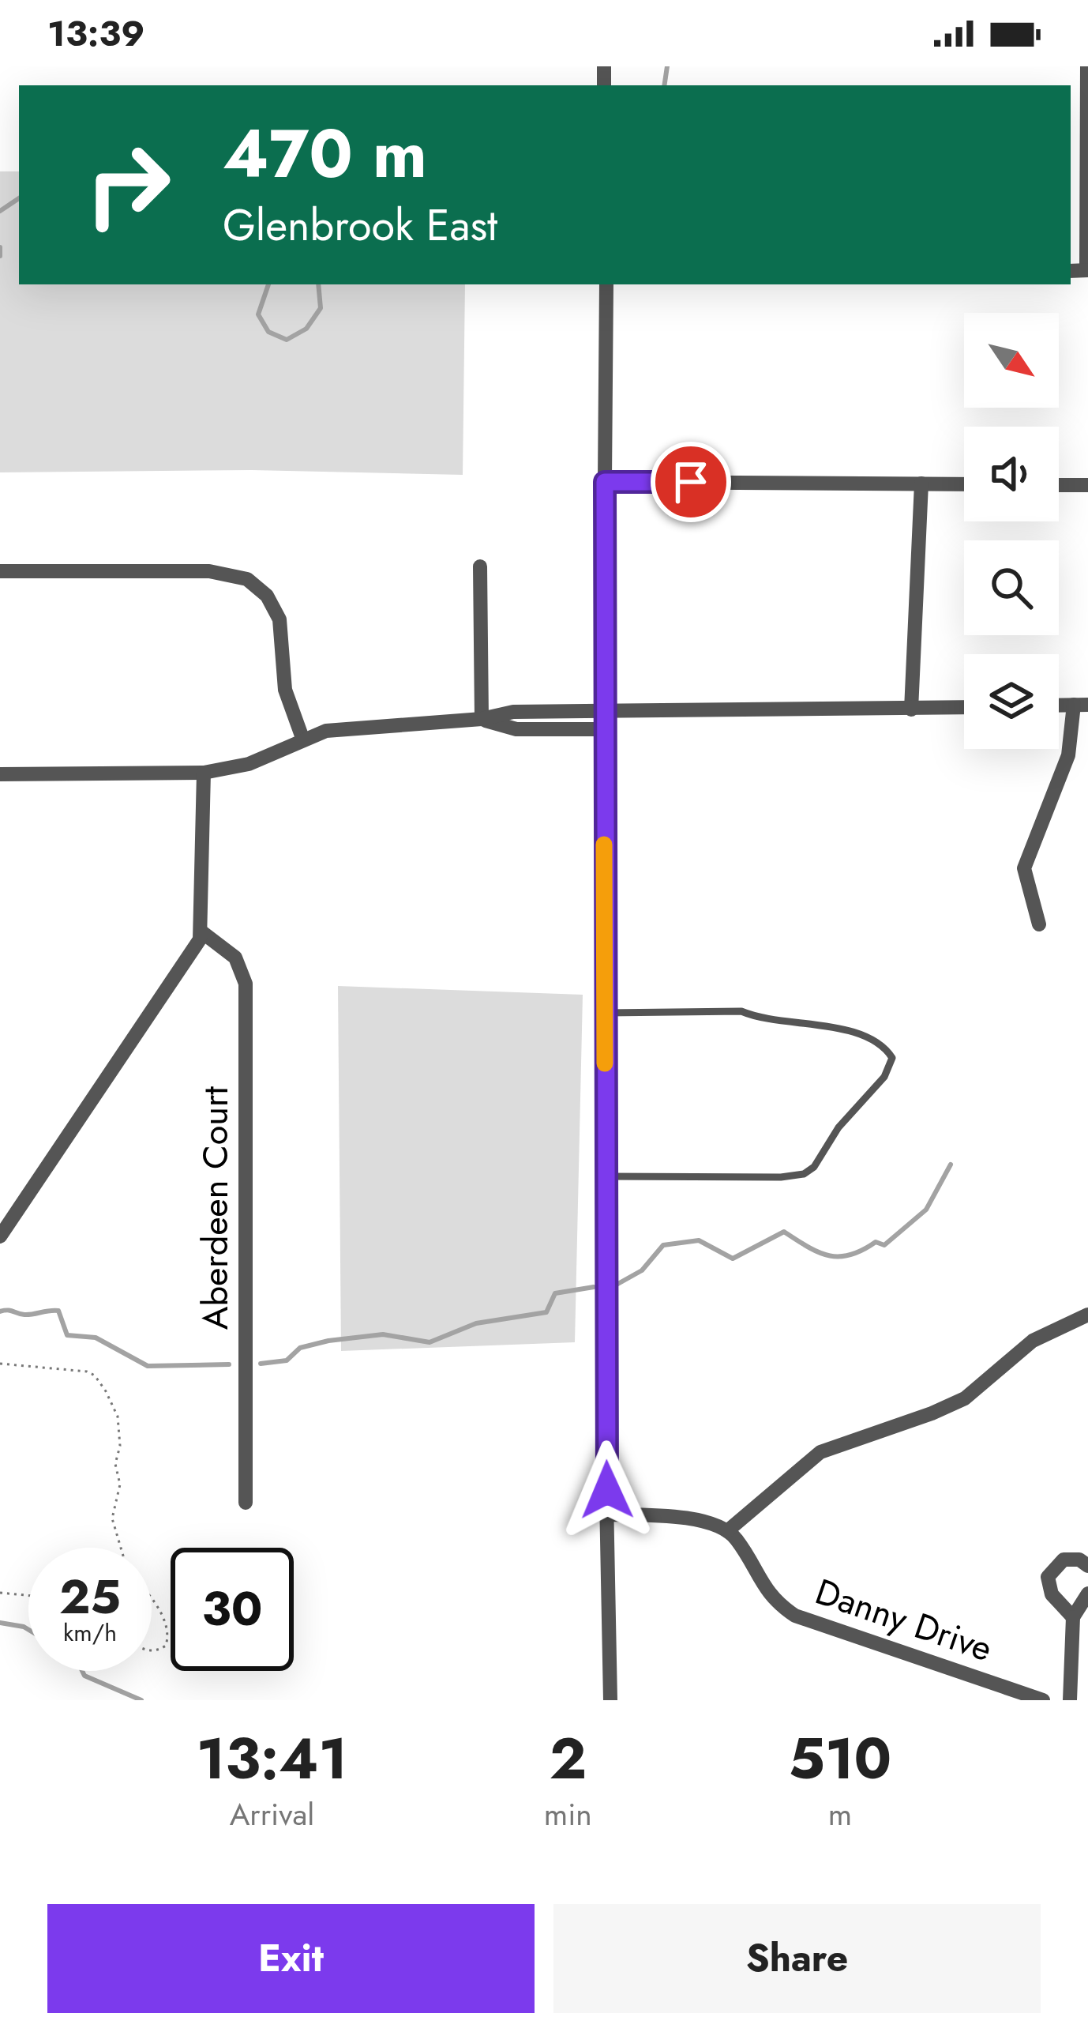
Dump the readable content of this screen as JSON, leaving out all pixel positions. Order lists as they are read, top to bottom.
{
  "streets": {
    "street": ["Aberdeen Court", "Danny Drive"]
  },
  "north": "bottom right",
  "page": {
    "status": "13:39",
    "turn": ["470 m", "Glenbrook East"],
    "speed": "25 km/h",
    "limit": "30",
    "eta": [
      "13:41",
      "Arrival",
      "2",
      "min",
      "510",
      "m"
    ],
    "buttons": ["Exit", "Share"]
  }
}
